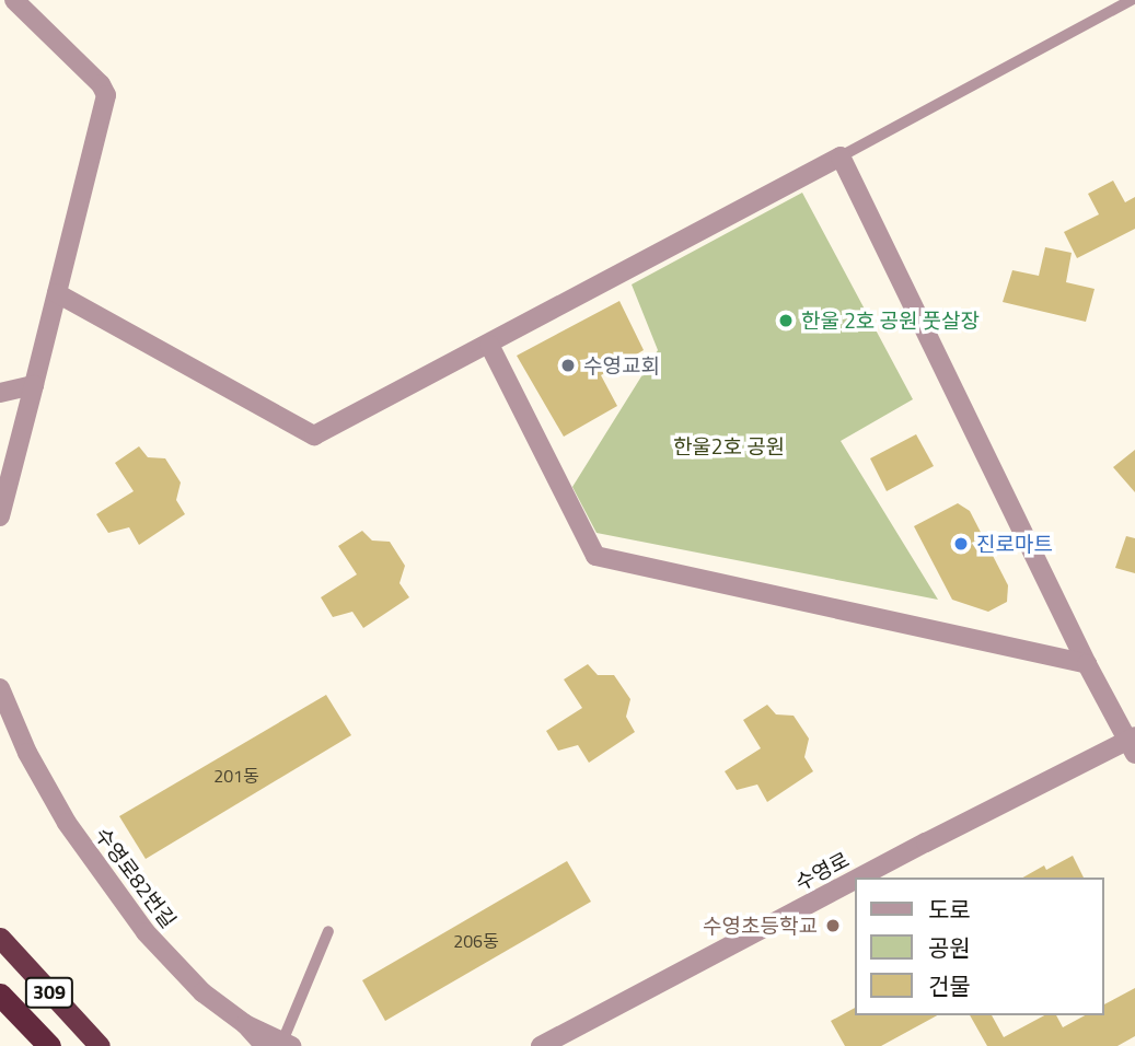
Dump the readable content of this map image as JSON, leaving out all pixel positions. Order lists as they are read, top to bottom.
{
  "streets": {
    "highway": ["309"],
    "street": ["수영로", "수영로82번길"]
  },
  "parks": ["한울2호 공원"],
  "places": [
    "한울 2호 공원 풋살장",
    "수영교회",
    "진로마트",
    "수영초등학교"
  ],
  "house_numbers": ["201동", "206동"],
  "legend": ["도로", "공원", "건물"]
}
